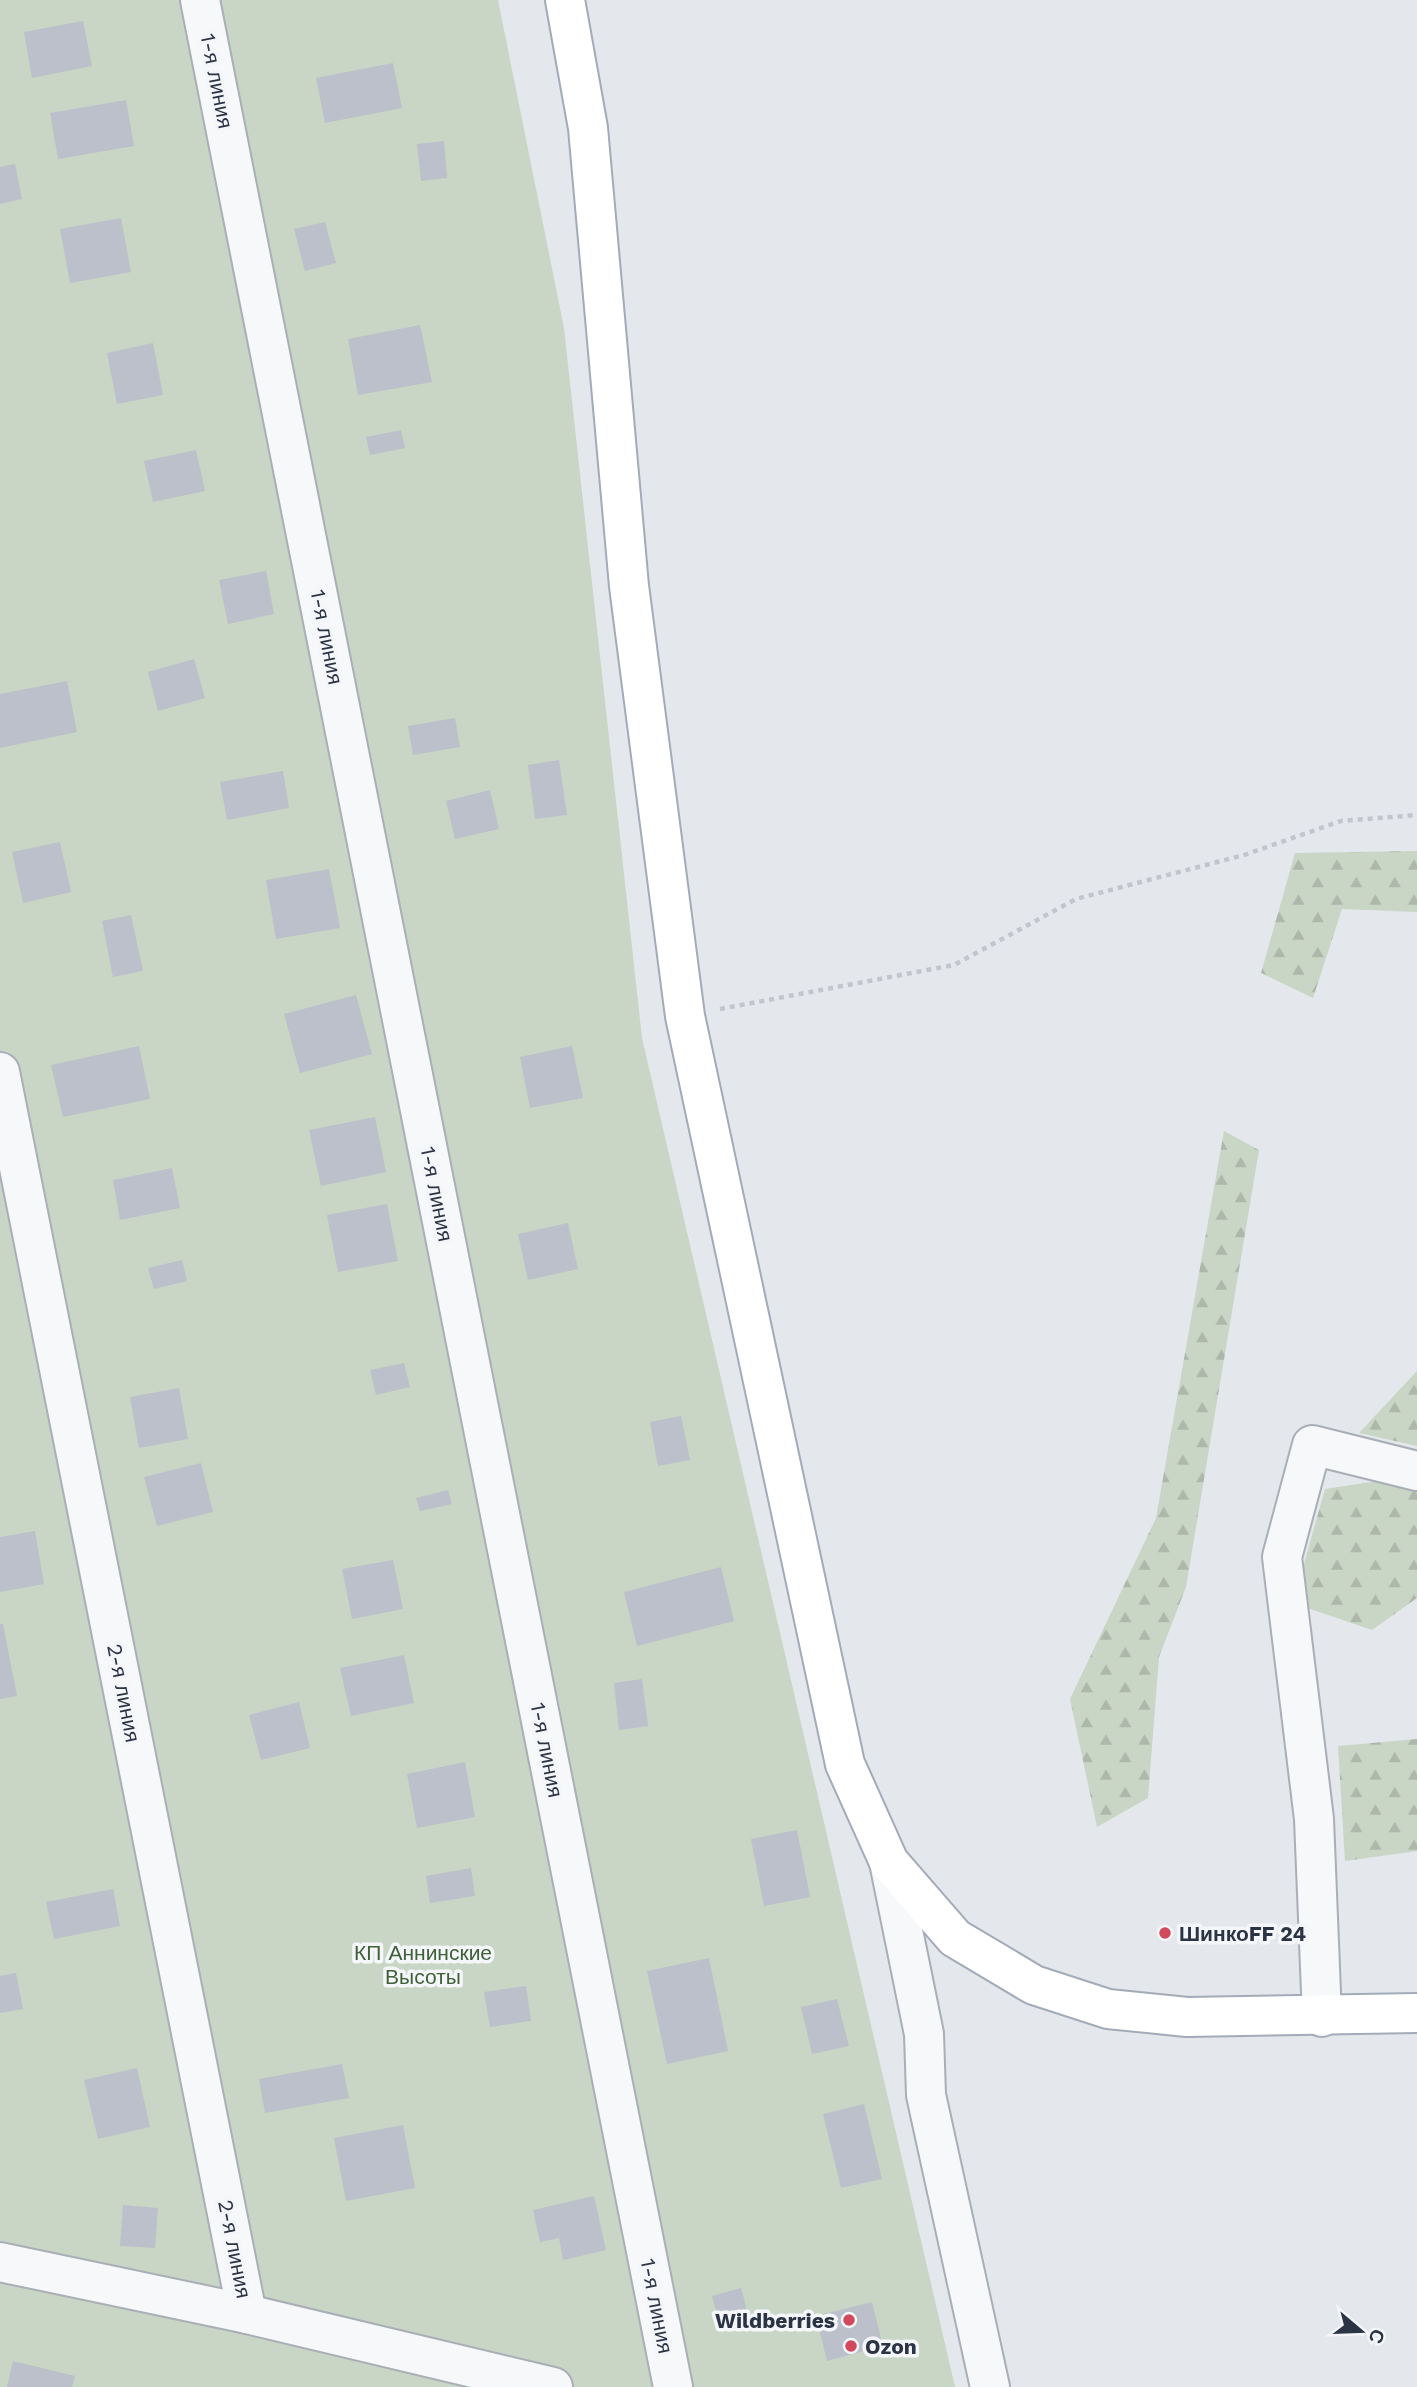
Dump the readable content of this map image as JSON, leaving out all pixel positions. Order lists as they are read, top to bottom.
{
  "streets": {
    "street": ["1-я линия", "2-я линия"]
  },
  "parks": ["КП Аннинские Высоты"],
  "places": ["ШинкоFF 24", "Wildberries", "Ozon"],
  "north": "right"
}
